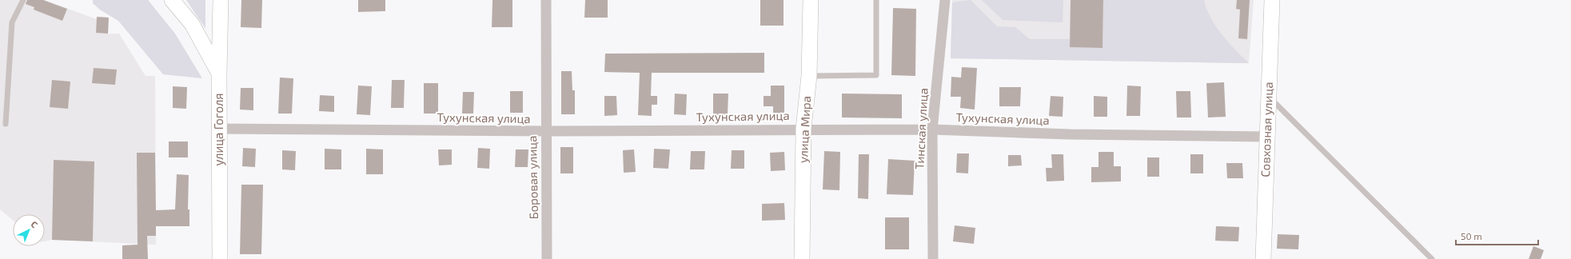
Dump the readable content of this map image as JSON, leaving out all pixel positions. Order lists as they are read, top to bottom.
{
  "streets": {
    "main road": ["улица Гоголя", "улица Мира", "Совхозная улица"],
    "street": ["Тухунская улица", "Тинская улица", "Боровая улица"]
  },
  "crossings": [
    ["Тухунская улица", "Тинская улица"],
    ["Тухунская улица", "улица Гоголя"],
    ["Тухунская улица", "улица Мира"],
    ["Тухунская улица", "Совхозная улица"],
    ["Тухунская улица", "Боровая улица"]
  ],
  "scale_bar": "50 m",
  "north": "top right"
}
